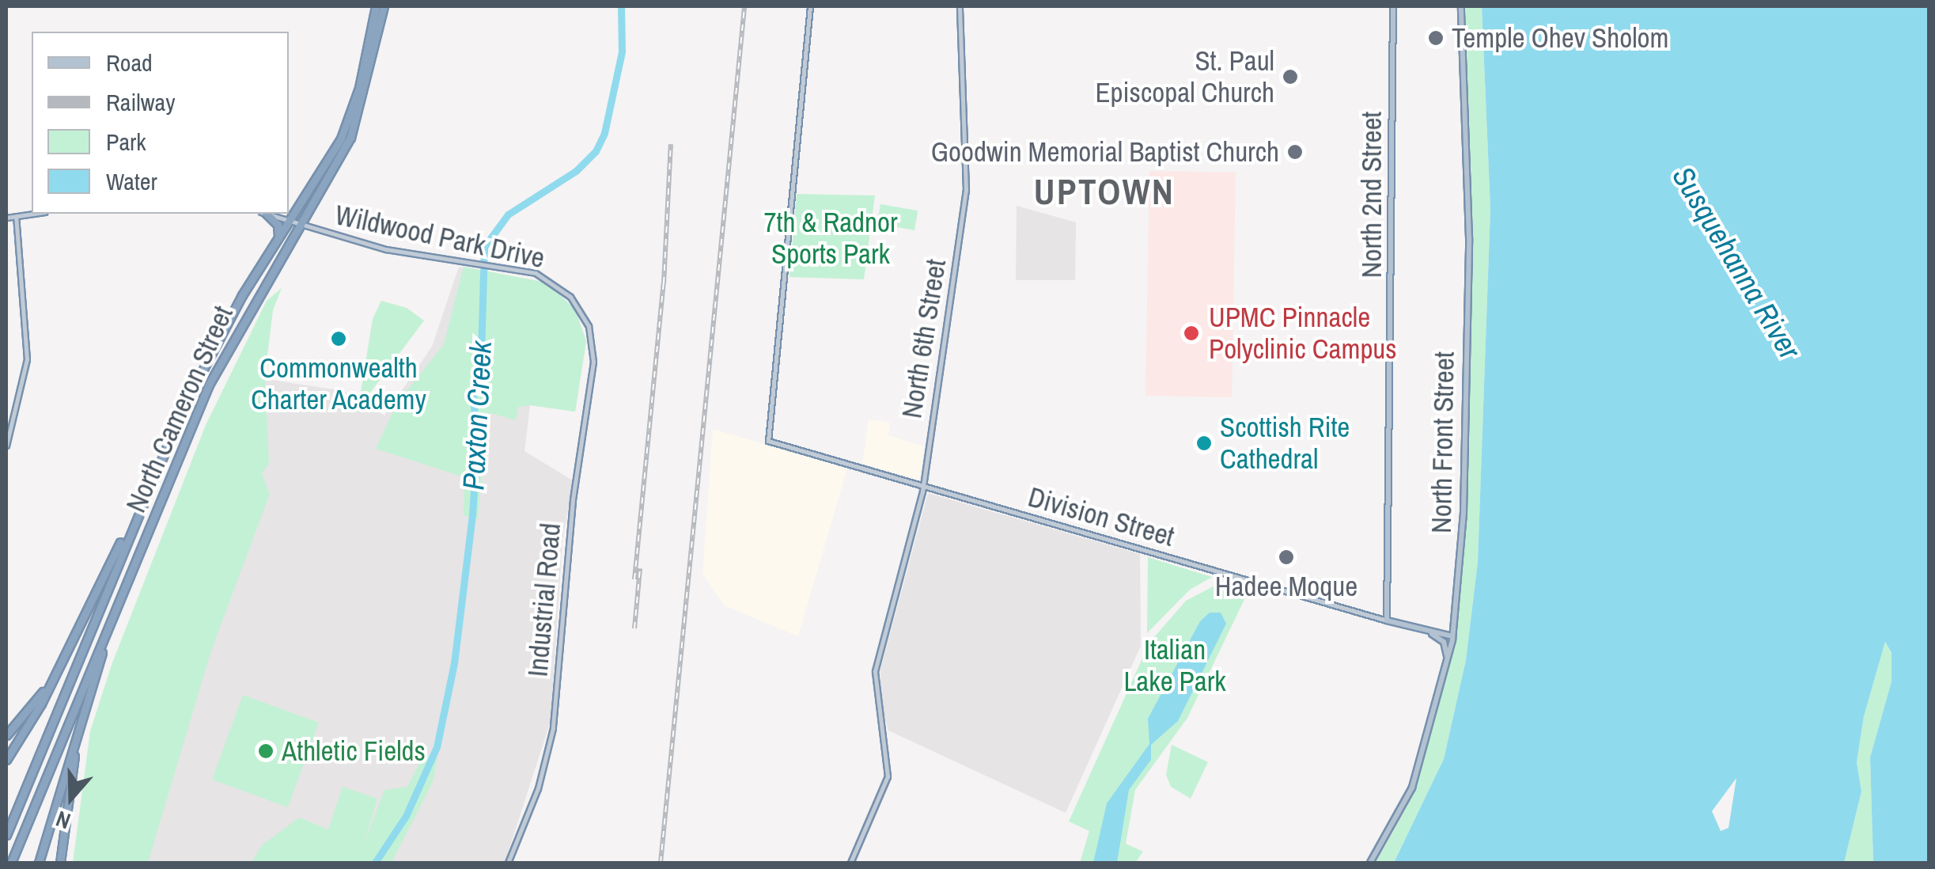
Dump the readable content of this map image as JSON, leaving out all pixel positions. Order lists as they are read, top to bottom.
{
  "streets": {
    "highway": ["North Cameron Street"],
    "main road": [
      "North 2nd Street",
      "Wildwood Park Drive",
      "North 6th Street",
      "North Front Street",
      "Division Street",
      "Industrial Road"
    ]
  },
  "crossings": [
    ["North 2nd Street", "Division Street"],
    ["Wildwood Park Drive", "North Cameron Street"],
    ["Wildwood Park Drive", "Industrial Road"],
    ["North 6th Street", "Division Street"],
    ["North Front Street", "Division Street"]
  ],
  "districts": ["UPTOWN"],
  "water": ["Susquehanna River", "Paxton Creek"],
  "parks": ["7th & Radnor Sports Park", "Italian Lake Park"],
  "places": [
    "Temple Ohev Sholom",
    "St. Paul Episcopal Church",
    "Goodwin Memorial Baptist Church",
    "UPMC Pinnacle Polyclinic Campus",
    "Commonwealth Charter Academy",
    "Scottish Rite Cathedral",
    "Hadee Moque",
    "Athletic Fields"
  ],
  "legend": [
    "Road",
    "Railway",
    "Park",
    "Water"
  ],
  "north": "bottom"
}
